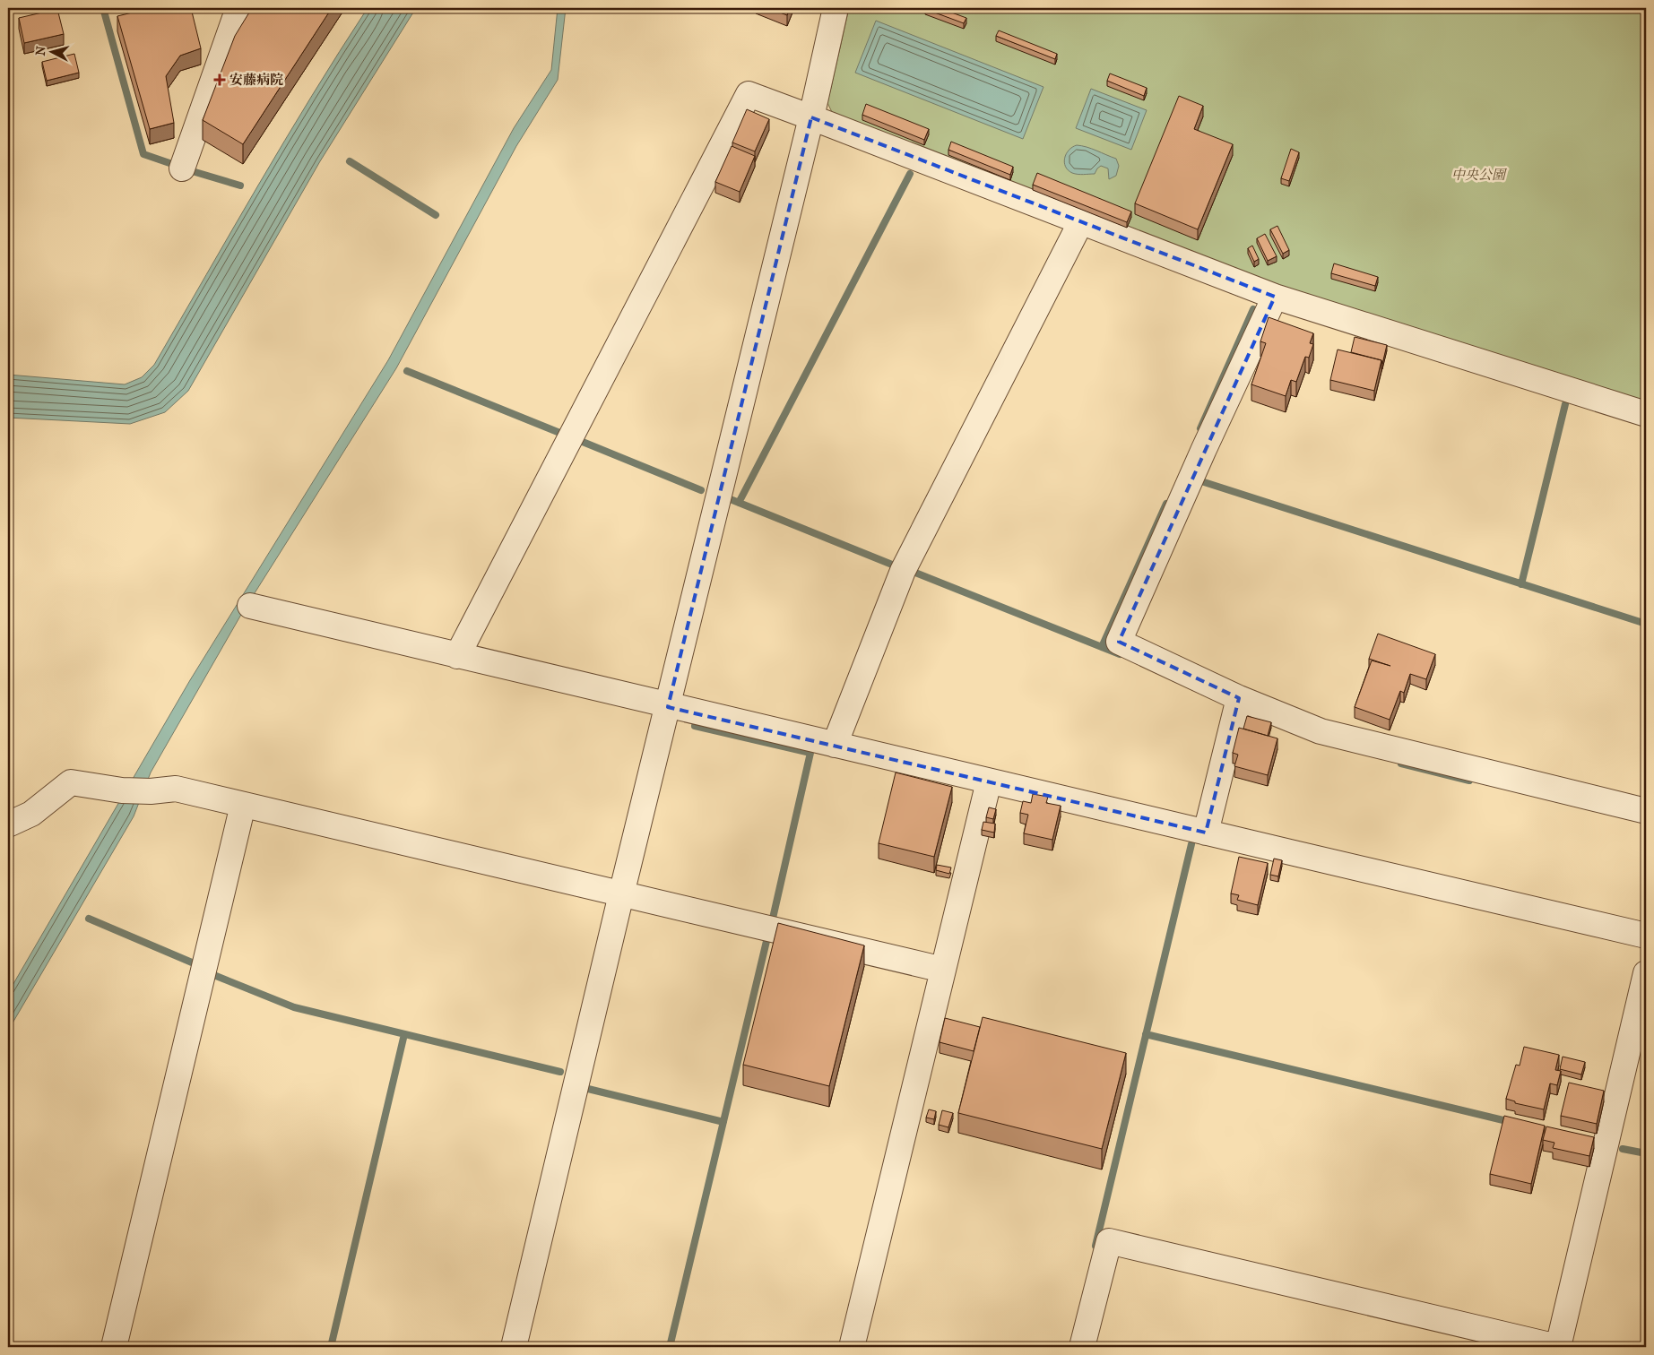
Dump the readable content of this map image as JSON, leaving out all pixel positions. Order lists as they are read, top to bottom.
{
  "parks": ["中央公園"],
  "places": {
    "health": ["安藤病院"]
  },
  "north": "left"
}
